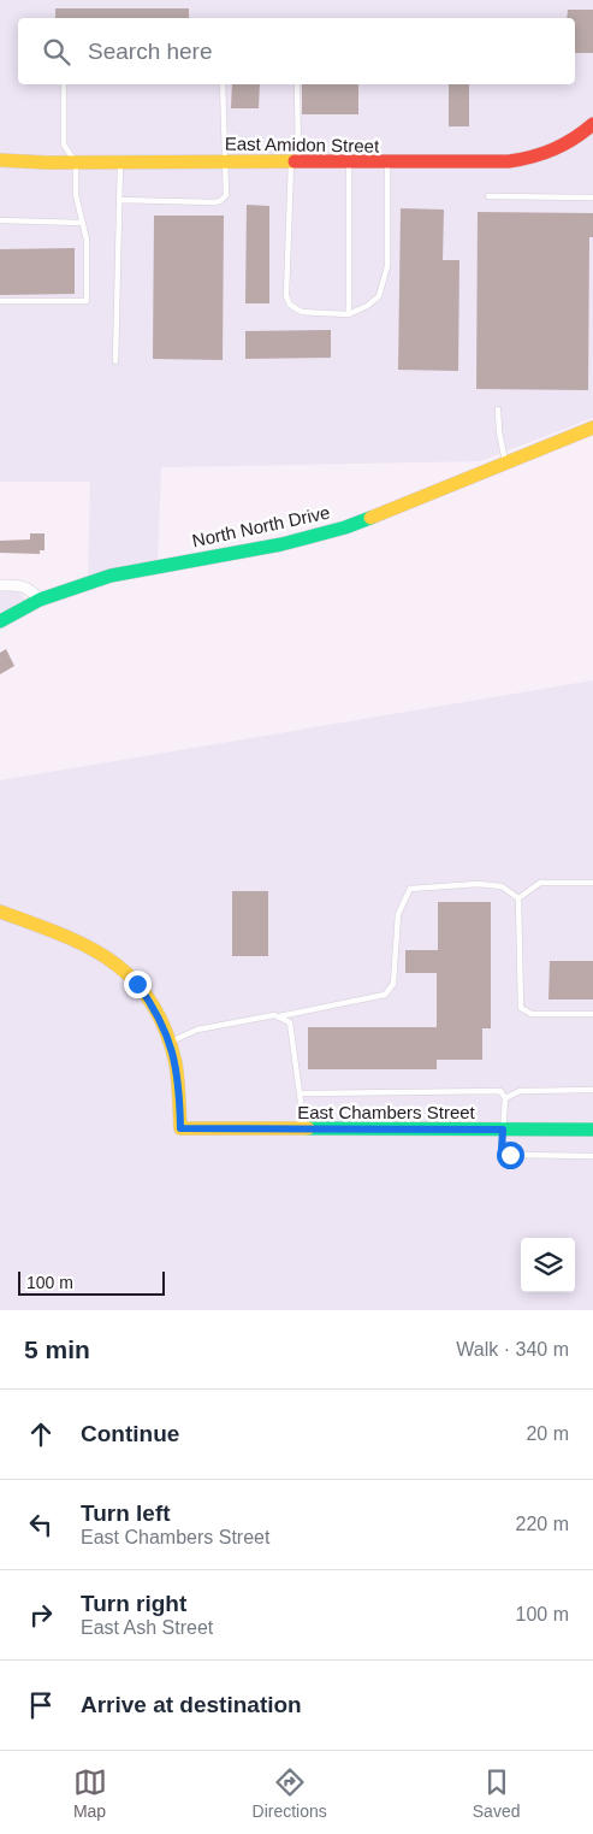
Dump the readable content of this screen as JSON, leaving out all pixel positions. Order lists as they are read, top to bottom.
{
  "streets": {
    "street": ["East Amidon Street", "North North Drive", "East Chambers Street"]
  },
  "scale_bar": "100 m",
  "page": {
    "search": "Search here",
    "scale": "100 m",
    "heading": ["5 min", "Walk · 340 m"],
    "list": [
      ["Continue", "20 m"],
      ["Turn left", "East Chambers Street", "220 m"],
      ["Turn right", "East Ash Street", "100 m"],
      "Arrive at destination"
    ],
    "nav": ["Map", "Directions", "Saved"]
  }
}
